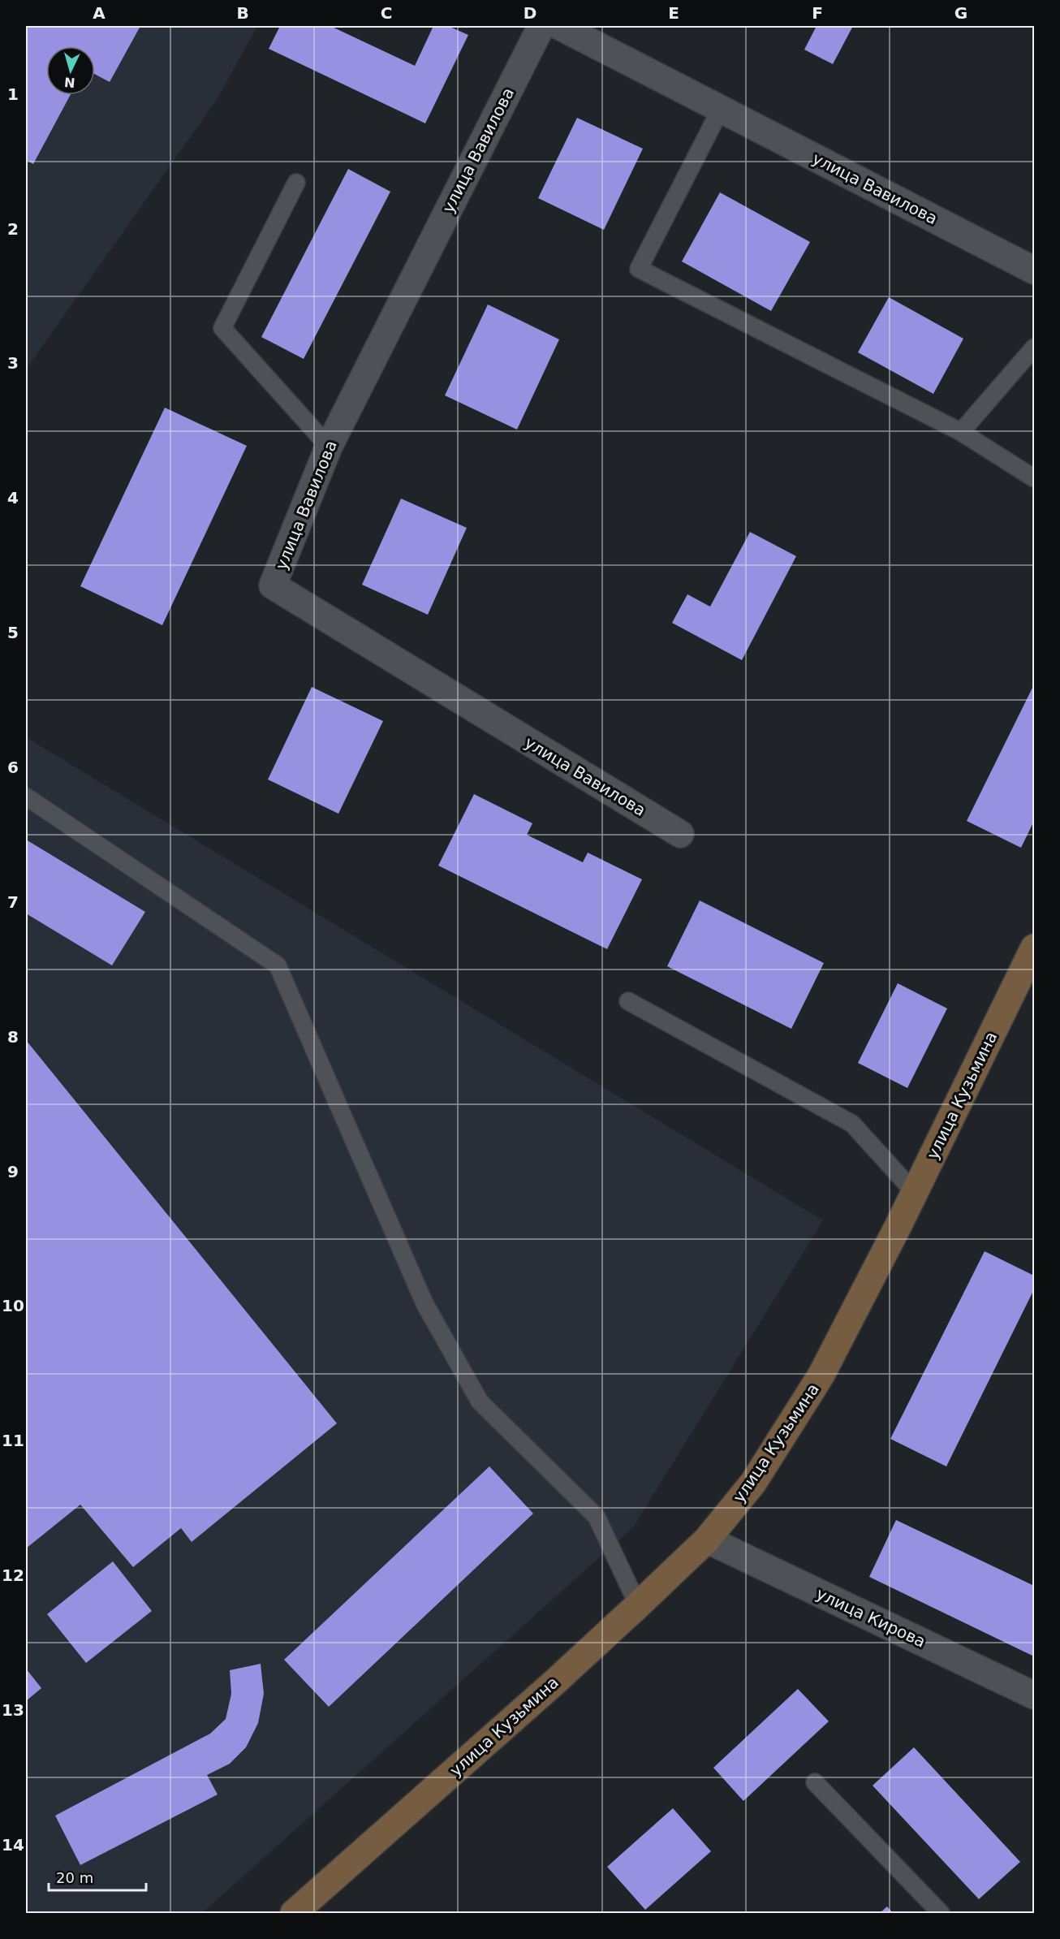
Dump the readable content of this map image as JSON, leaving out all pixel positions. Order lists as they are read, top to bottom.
{
  "streets": {
    "main road": ["улица Кузьмина"],
    "street": ["улица Вавилова", "улица Кирова"]
  },
  "crossings": [
    ["улица Кузьмина", "улица Кирова"]
  ],
  "scale_bar": "20 m",
  "north": "bottom",
  "grid": {
    "columns": [
      "A",
      "B",
      "C",
      "D",
      "E",
      "F",
      "G"
    ],
    "rows": [
      "1",
      "2",
      "3",
      "4",
      "5",
      "6",
      "7",
      "8",
      "9",
      "10",
      "11",
      "12",
      "13",
      "14"
    ]
  }
}
